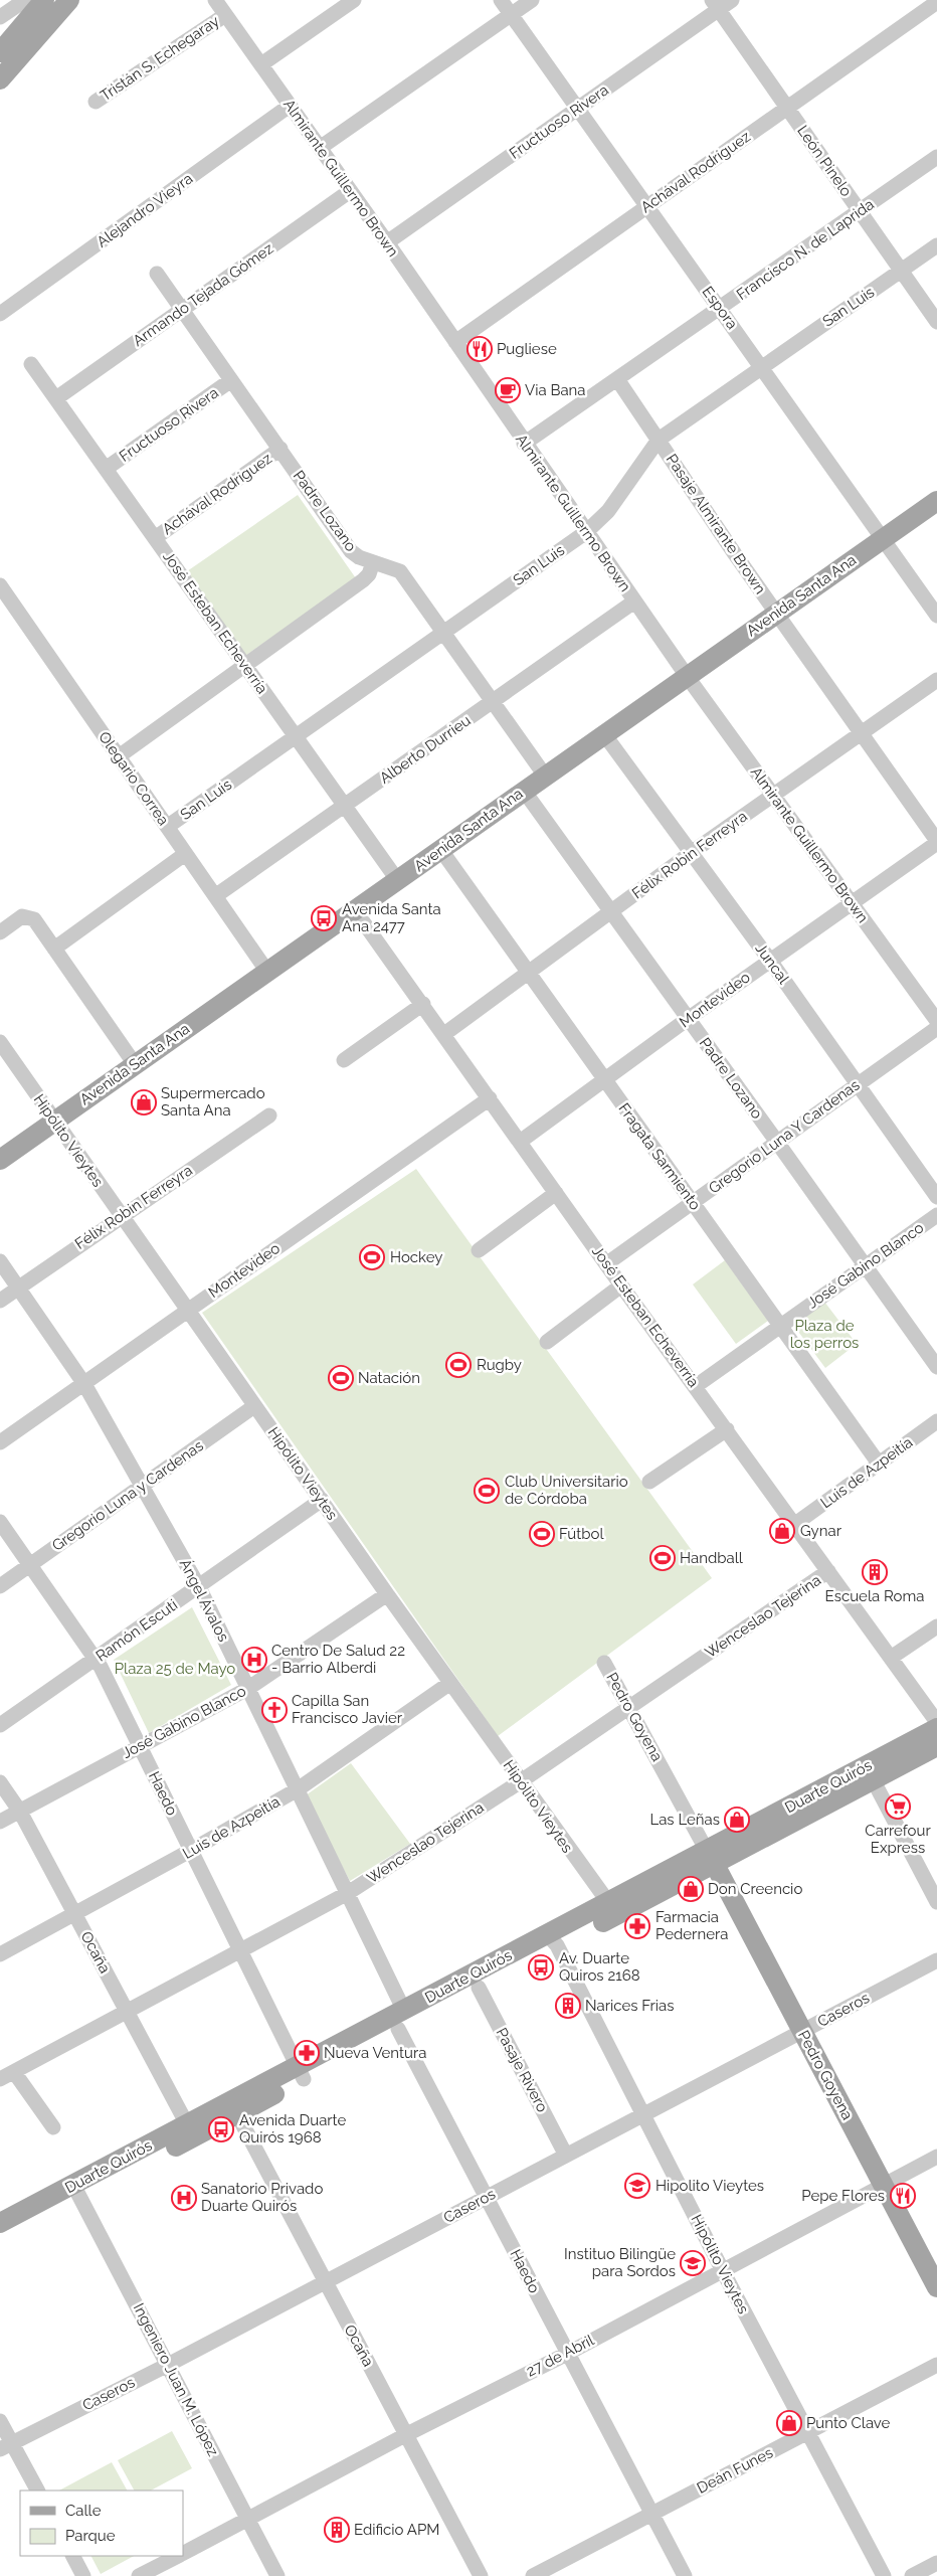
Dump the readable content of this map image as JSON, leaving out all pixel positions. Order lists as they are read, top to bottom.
{
  "streets": {
    "main road": ["Avenida Santa Ana", "Pedro Goyena", "Duarte Quirós"],
    "street": [
      "Tristán S. Echegaray",
      "Fructuoso Rivera",
      "León Pinelo",
      "Achával Rodríguez",
      "Almirante Guillermo Brown",
      "Alejandro Vieyra",
      "Francisco N. de Laprida",
      "Armando Tejada Gómez",
      "San Luis",
      "Espora",
      "Padre Lozano",
      "Pasaje Almirante Brown",
      "José Esteban Echeverría",
      "Alberto Durrieu",
      "Olegario Correa",
      "Félix Robin Ferreyra",
      "Juncal",
      "Montevideo",
      "Gregorio Luna Y Cardenas",
      "Hipólito Vieytes",
      "Fragata Sarmiento",
      "José Gabino Blanco",
      "Luis de Azpeitía",
      "Gregorio Luna y Cardenas",
      "Ángel Ávalos",
      "Wenceslao Tejerina",
      "Ramón Escuti",
      "Haedo",
      "Ocaña",
      "Caseros",
      "Pasaje Rivero",
      "27 de Abril",
      "Ingeniero Juan M. López",
      "Deán Funes"
    ]
  },
  "crossings": [
    ["Tristán S. Echegaray", "Almirante Guillermo Brown"],
    ["Fructuoso Rivera", "León Pinelo"],
    ["Fructuoso Rivera", "Almirante Guillermo Brown"],
    ["Fructuoso Rivera", "Espora"],
    ["Fructuoso Rivera", "Padre Lozano"],
    ["Fructuoso Rivera", "José Esteban Echeverría"],
    ["León Pinelo", "Achával Rodríguez"],
    ["León Pinelo", "Francisco N. de Laprida"],
    ["León Pinelo", "San Luis"],
    ["Achával Rodríguez", "Almirante Guillermo Brown"],
    ["Achával Rodríguez", "Espora"],
    ["Achával Rodríguez", "Padre Lozano"],
    ["Achával Rodríguez", "José Esteban Echeverría"],
    ["Almirante Guillermo Brown", "Alejandro Vieyra"],
    ["Almirante Guillermo Brown", "Francisco N. de Laprida"],
    ["Almirante Guillermo Brown", "Armando Tejada Gómez"],
    ["Almirante Guillermo Brown", "San Luis"],
    ["Almirante Guillermo Brown", "Avenida Santa Ana"],
    ["Almirante Guillermo Brown", "Alberto Durrieu"],
    ["Almirante Guillermo Brown", "Félix Robin Ferreyra"],
    ["Almirante Guillermo Brown", "Montevideo"],
    ["Francisco N. de Laprida", "Espora"],
    ["Francisco N. de Laprida", "Pasaje Almirante Brown"],
    ["Armando Tejada Gómez", "Padre Lozano"],
    ["Armando Tejada Gómez", "José Esteban Echeverría"],
    ["San Luis", "Espora"],
    ["San Luis", "Padre Lozano"],
    ["San Luis", "Pasaje Almirante Brown"],
    ["San Luis", "José Esteban Echeverría"],
    ["San Luis", "Olegario Correa"],
    ["Espora", "Avenida Santa Ana"],
    ["Padre Lozano", "Avenida Santa Ana"],
    ["Padre Lozano", "Alberto Durrieu"],
    ["Padre Lozano", "Félix Robin Ferreyra"],
    ["Padre Lozano", "Montevideo"],
    ["Padre Lozano", "Gregorio Luna Y Cardenas"],
    ["Padre Lozano", "José Gabino Blanco"],
    ["Pasaje Almirante Brown", "Avenida Santa Ana"],
    ["Pasaje Almirante Brown", "Félix Robin Ferreyra"],
    ["Pasaje Almirante Brown", "Montevideo"],
    ["Avenida Santa Ana", "José Esteban Echeverría"],
    ["Avenida Santa Ana", "Olegario Correa"],
    ["Avenida Santa Ana", "Juncal"],
    ["Avenida Santa Ana", "Hipólito Vieytes"],
    ["Avenida Santa Ana", "Fragata Sarmiento"],
    ["José Esteban Echeverría", "Alberto Durrieu"],
    ["José Esteban Echeverría", "Félix Robin Ferreyra"],
    ["José Esteban Echeverría", "Montevideo"],
    ["José Esteban Echeverría", "Gregorio Luna Y Cardenas"],
    ["José Esteban Echeverría", "José Gabino Blanco"],
    ["José Esteban Echeverría", "Luis de Azpeitía"],
    ["José Esteban Echeverría", "Wenceslao Tejerina"],
    ["Alberto Durrieu", "Olegario Correa"],
    ["Félix Robin Ferreyra", "Juncal"],
    ["Félix Robin Ferreyra", "Hipólito Vieytes"],
    ["Félix Robin Ferreyra", "Fragata Sarmiento"],
    ["Félix Robin Ferreyra", "Ángel Ávalos"],
    ["Juncal", "Montevideo"],
    ["Juncal", "Gregorio Luna Y Cardenas"],
    ["Montevideo", "Hipólito Vieytes"],
    ["Montevideo", "Fragata Sarmiento"],
    ["Montevideo", "Ángel Ávalos"],
    ["Gregorio Luna Y Cardenas", "Fragata Sarmiento"],
    ["Hipólito Vieytes", "José Gabino Blanco"],
    ["Hipólito Vieytes", "Luis de Azpeitía"],
    ["Hipólito Vieytes", "Gregorio Luna y Cardenas"],
    ["Hipólito Vieytes", "Wenceslao Tejerina"],
    ["Hipólito Vieytes", "Ramón Escuti"],
    ["Hipólito Vieytes", "Duarte Quirós"],
    ["Hipólito Vieytes", "Caseros"],
    ["Hipólito Vieytes", "27 de Abril"],
    ["Hipólito Vieytes", "Deán Funes"],
    ["Fragata Sarmiento", "José Gabino Blanco"],
    ["Fragata Sarmiento", "Luis de Azpeitía"],
    ["José Gabino Blanco", "Ángel Ávalos"],
    ["José Gabino Blanco", "Haedo"],
    ["José Gabino Blanco", "Ocaña"],
    ["Luis de Azpeitía", "Ángel Ávalos"],
    ["Luis de Azpeitía", "Haedo"],
    ["Luis de Azpeitía", "Ocaña"],
    ["Gregorio Luna y Cardenas", "Ángel Ávalos"],
    ["Gregorio Luna y Cardenas", "Haedo"],
    ["Ángel Ávalos", "Wenceslao Tejerina"],
    ["Ángel Ávalos", "Ramón Escuti"],
    ["Ángel Ávalos", "Duarte Quirós"],
    ["Ángel Ávalos", "Haedo"],
    ["Wenceslao Tejerina", "Pedro Goyena"],
    ["Wenceslao Tejerina", "Haedo"],
    ["Wenceslao Tejerina", "Ocaña"],
    ["Ramón Escuti", "Haedo"],
    ["Pedro Goyena", "Duarte Quirós"],
    ["Pedro Goyena", "Caseros"],
    ["Pedro Goyena", "27 de Abril"],
    ["Duarte Quirós", "Haedo"],
    ["Duarte Quirós", "Ocaña"],
    ["Duarte Quirós", "Pasaje Rivero"],
    ["Duarte Quirós", "Ingeniero Juan M. López"],
    ["Haedo", "Caseros"],
    ["Haedo", "27 de Abril"],
    ["Haedo", "Deán Funes"],
    ["Ocaña", "Caseros"],
    ["Ocaña", "27 de Abril"],
    ["Caseros", "Pasaje Rivero"],
    ["Caseros", "Ingeniero Juan M. López"],
    ["27 de Abril", "Ingeniero Juan M. López"]
  ],
  "parks": ["Plaza de los perros", "Plaza 25 de Mayo"],
  "places": {
    "restaurant": ["Pugliese", "Pepe Flores"],
    "cafe": ["Via Bana"],
    "bus stop": ["Avenida Santa Ana 2477", "Av. Duarte Quiros 2168", "Avenida Duarte Quirós 1968"],
    "shop": [
      "Supermercado Santa Ana",
      "Gynar",
      "Las Leñas",
      "Don Creencio",
      "Punto Clave"
    ],
    "sports": [
      "Hockey",
      "Rugby",
      "Natación",
      "Club Universitario de Córdoba",
      "Fútbol",
      "Handball"
    ],
    "building": ["Escuela Roma", "Narices Frias", "Edificio APM"],
    "hospital": ["Centro De Salud 22 - Barrio Alberdi", "Sanatorio Privado Duarte Quirós"],
    "church": ["Capilla San Francisco Javier"],
    "supermarket": ["Carrefour Express"],
    "pharmacy": ["Farmacia Pedernera", "Nueva Ventura"],
    "school or university": ["Hipolito Vieytes", "Instituo Bilingüe para Sordos"]
  },
  "legend": ["Calle", "Parque"]
}
